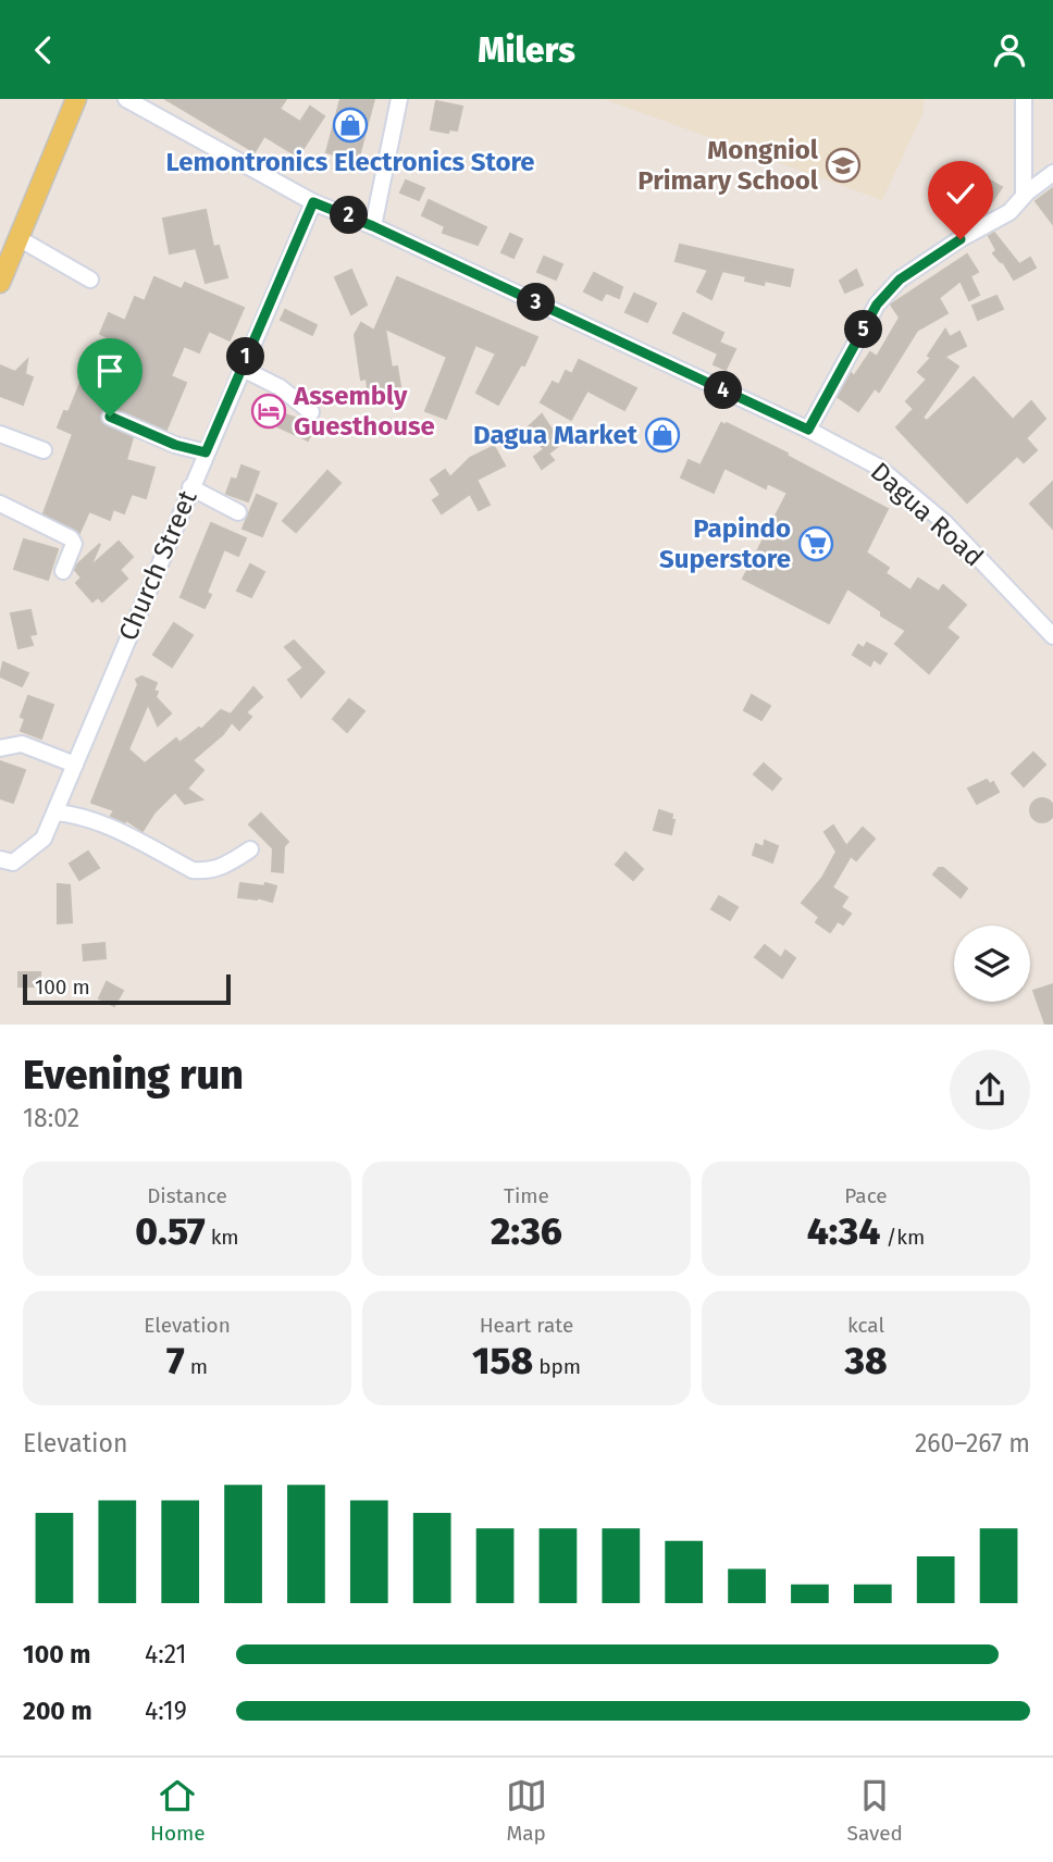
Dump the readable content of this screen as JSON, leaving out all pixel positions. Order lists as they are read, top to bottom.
{
  "streets": {
    "street": ["Dagua Road", "Church Street"]
  },
  "crossings": [
    ["Dagua Road", "Church Street"]
  ],
  "places": {
    "shop": ["Lemontronics Electronics Store", "Dagua Market"],
    "school or university": ["Mongniol Primary School"],
    "hotel": ["Assembly Guesthouse"],
    "supermarket": ["Papindo Superstore"]
  },
  "scale_bar": "100 m",
  "page": {
    "header": "Milers",
    "pins": [
      "2",
      "3",
      "5",
      "1",
      "4"
    ],
    "scale": "100 m",
    "heading": ["Evening run", "18:02"],
    "stats": [
      ["Distance", "0.57 km"],
      ["Time", "2:36"],
      ["Pace", "4:34 /km"],
      ["Elevation", "7 m"],
      ["Heart rate", "158 bpm"],
      ["kcal", "38"]
    ],
    "chart": ["Elevation", "260–267 m"],
    "list": [
      {
        "name": "100 m",
        "note": "4:21"
      },
      {
        "name": "200 m",
        "note": "4:19"
      }
    ],
    "tabs": ["Home", "Map", "Saved"]
  }
}
